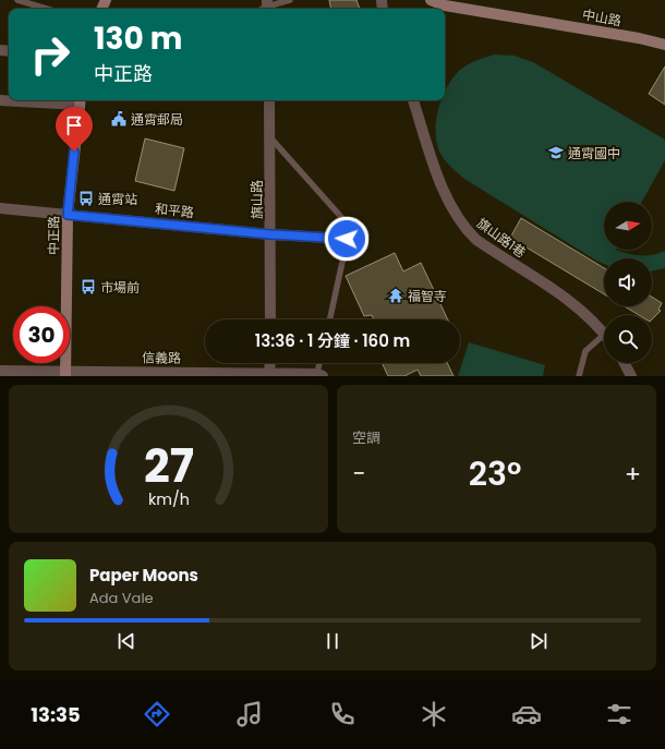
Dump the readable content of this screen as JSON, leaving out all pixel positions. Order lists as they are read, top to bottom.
{
  "streets": {
    "main road": ["中山路", "中正路"],
    "street": [
      "旗山路",
      "和平路",
      "旗山路1巷",
      "信義路"
    ]
  },
  "crossings": [
    ["旗山路", "和平路"],
    ["和平路", "中正路"],
    ["中正路", "信義路"]
  ],
  "places": {
    "public building": ["通霄郵局"],
    "school or university": ["通霄國中"],
    "bus stop": ["通霄站", "市場前"],
    "temple": ["福智寺"]
  },
  "north": "right",
  "page": {
    "turn": ["130 m", "中正路"],
    "limit": "30",
    "trip": "13:36 · 1 分鐘 · 160 m",
    "tile": "空調",
    "heat": ["−", "23°", "+"],
    "song": ["Paper Moons", "Ada Vale"],
    "tabs": "13:35",
    "gauge": ["27", "km/h"]
  }
}
